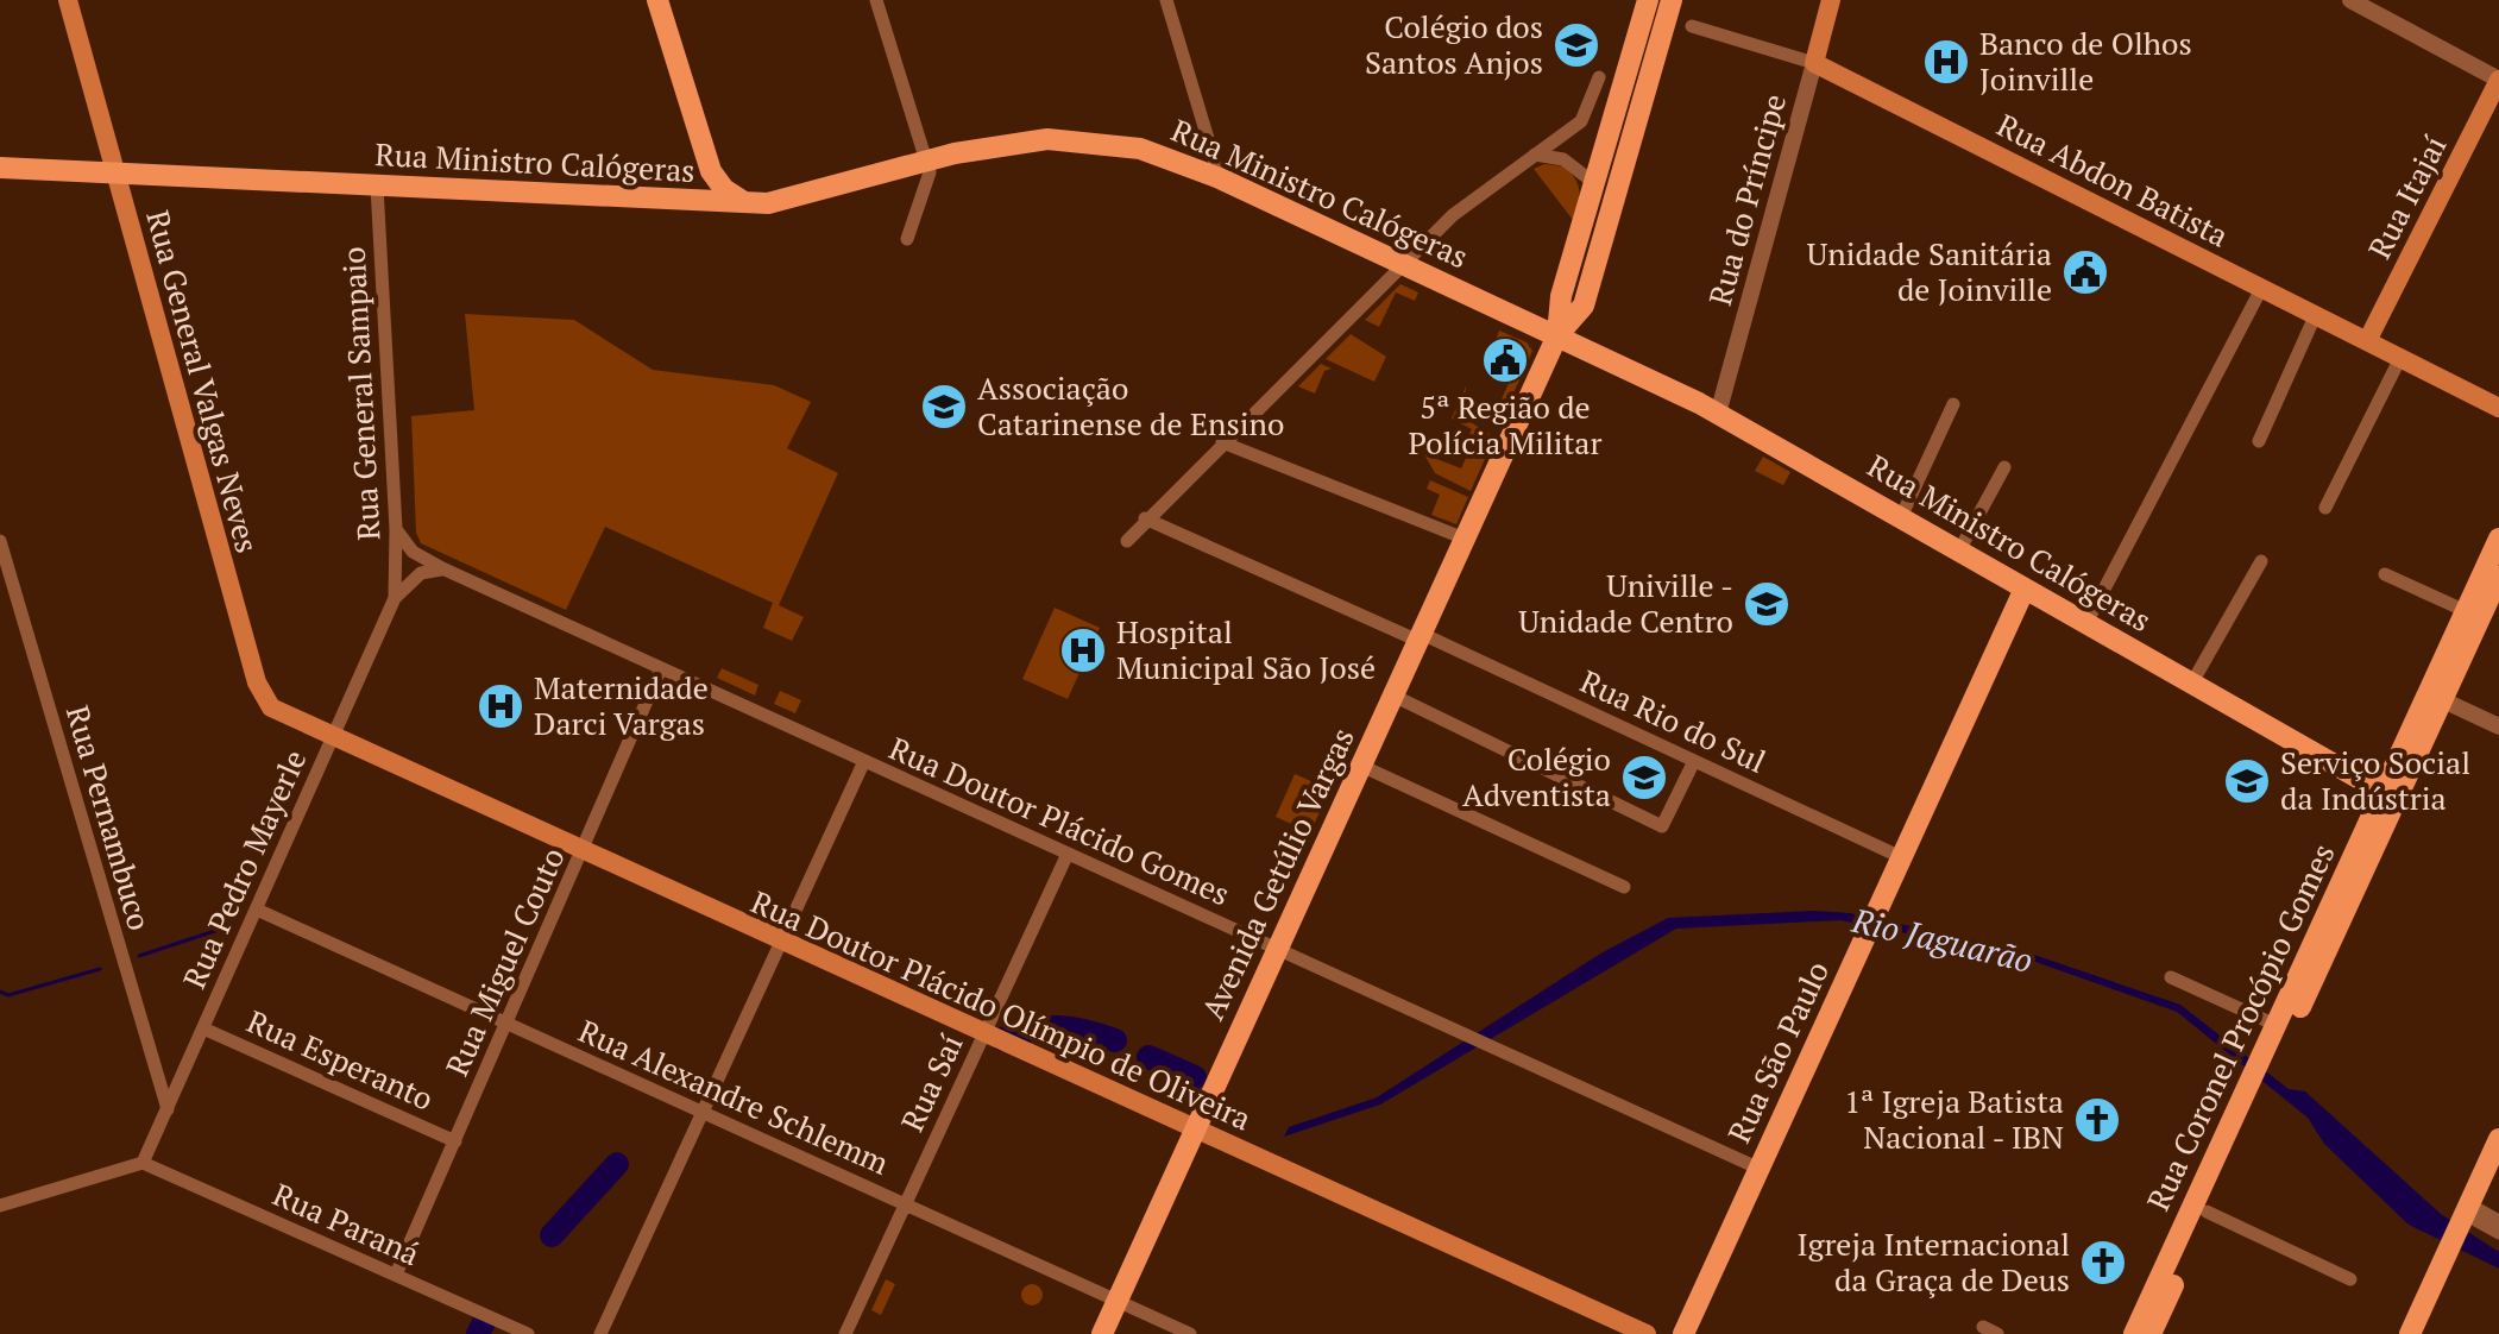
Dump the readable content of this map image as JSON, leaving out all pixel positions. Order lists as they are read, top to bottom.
{
  "streets": {
    "main road": [
      "Rua Ministro Calógeras",
      "Rua Abdon Batista",
      "Rua Itajaí",
      "Rua do Príncipe",
      "Rua General Valgas Neves",
      "Avenida Getúlio Vargas",
      "Rua Doutor Plácido Olímpio de Oliveira",
      "Rua Coronel Procópio Gomes",
      "Rua São Paulo"
    ],
    "street": [
      "Rua General Sampaio",
      "Rua Rio do Sul",
      "Rua Pernambuco",
      "Rua Doutor Plácido Gomes",
      "Rua Pedro Mayerle",
      "Rua Miguel Couto",
      "Rua Esperanto",
      "Rua Saí",
      "Rua Alexandre Schlemm",
      "Rua Paraná"
    ]
  },
  "crossings": [
    ["Rua Ministro Calógeras", "Rua do Príncipe"],
    ["Rua Ministro Calógeras", "Rua General Valgas Neves"],
    ["Rua Ministro Calógeras", "Rua General Sampaio"],
    ["Rua Ministro Calógeras", "Avenida Getúlio Vargas"],
    ["Rua Ministro Calógeras", "Rua Coronel Procópio Gomes"],
    ["Rua Ministro Calógeras", "Rua São Paulo"],
    ["Rua Abdon Batista", "Rua Itajaí"],
    ["Rua Abdon Batista", "Rua do Príncipe"],
    ["Rua General Valgas Neves", "Rua Pedro Mayerle"],
    ["Rua General Valgas Neves", "Rua Doutor Plácido Olímpio de Oliveira"],
    ["Rua General Sampaio", "Rua Doutor Plácido Gomes"],
    ["Rua General Sampaio", "Rua Pedro Mayerle"],
    ["Rua Rio do Sul", "Avenida Getúlio Vargas"],
    ["Rua Rio do Sul", "Rua São Paulo"],
    ["Rua Pernambuco", "Rua Pedro Mayerle"],
    ["Rua Doutor Plácido Gomes", "Avenida Getúlio Vargas"],
    ["Rua Doutor Plácido Gomes", "Rua Miguel Couto"],
    ["Rua Doutor Plácido Gomes", "Rua São Paulo"],
    ["Rua Doutor Plácido Gomes", "Rua Saí"],
    ["Rua Pedro Mayerle", "Rua Doutor Plácido Olímpio de Oliveira"],
    ["Rua Pedro Mayerle", "Rua Esperanto"],
    ["Rua Pedro Mayerle", "Rua Alexandre Schlemm"],
    ["Rua Pedro Mayerle", "Rua Paraná"],
    ["Avenida Getúlio Vargas", "Rua Doutor Plácido Olímpio de Oliveira"],
    ["Avenida Getúlio Vargas", "Rua Alexandre Schlemm"],
    ["Rua Miguel Couto", "Rua Doutor Plácido Olímpio de Oliveira"],
    ["Rua Miguel Couto", "Rua Esperanto"],
    ["Rua Miguel Couto", "Rua Alexandre Schlemm"],
    ["Rua Miguel Couto", "Rua Paraná"],
    ["Rua Doutor Plácido Olímpio de Oliveira", "Rua Saí"],
    ["Rua Saí", "Rua Alexandre Schlemm"]
  ],
  "water": ["Rio Jaguarão"],
  "places": {
    "school or university": [
      "Colégio dos Santos Anjos",
      "Associação Catarinense de Ensino",
      "Univille - Unidade Centro",
      "Colégio Adventista",
      "Serviço Social da Indústria"
    ],
    "hospital": ["Banco de Olhos Joinville", "Hospital Municipal São José", "Maternidade Darci Vargas"],
    "public building": ["Unidade Sanitária de Joinville", "5ª Região de Polícia Militar"],
    "church": ["1ª Igreja Batista Nacional - IBN", "Igreja Internacional da Graça de Deus"]
  }
}
